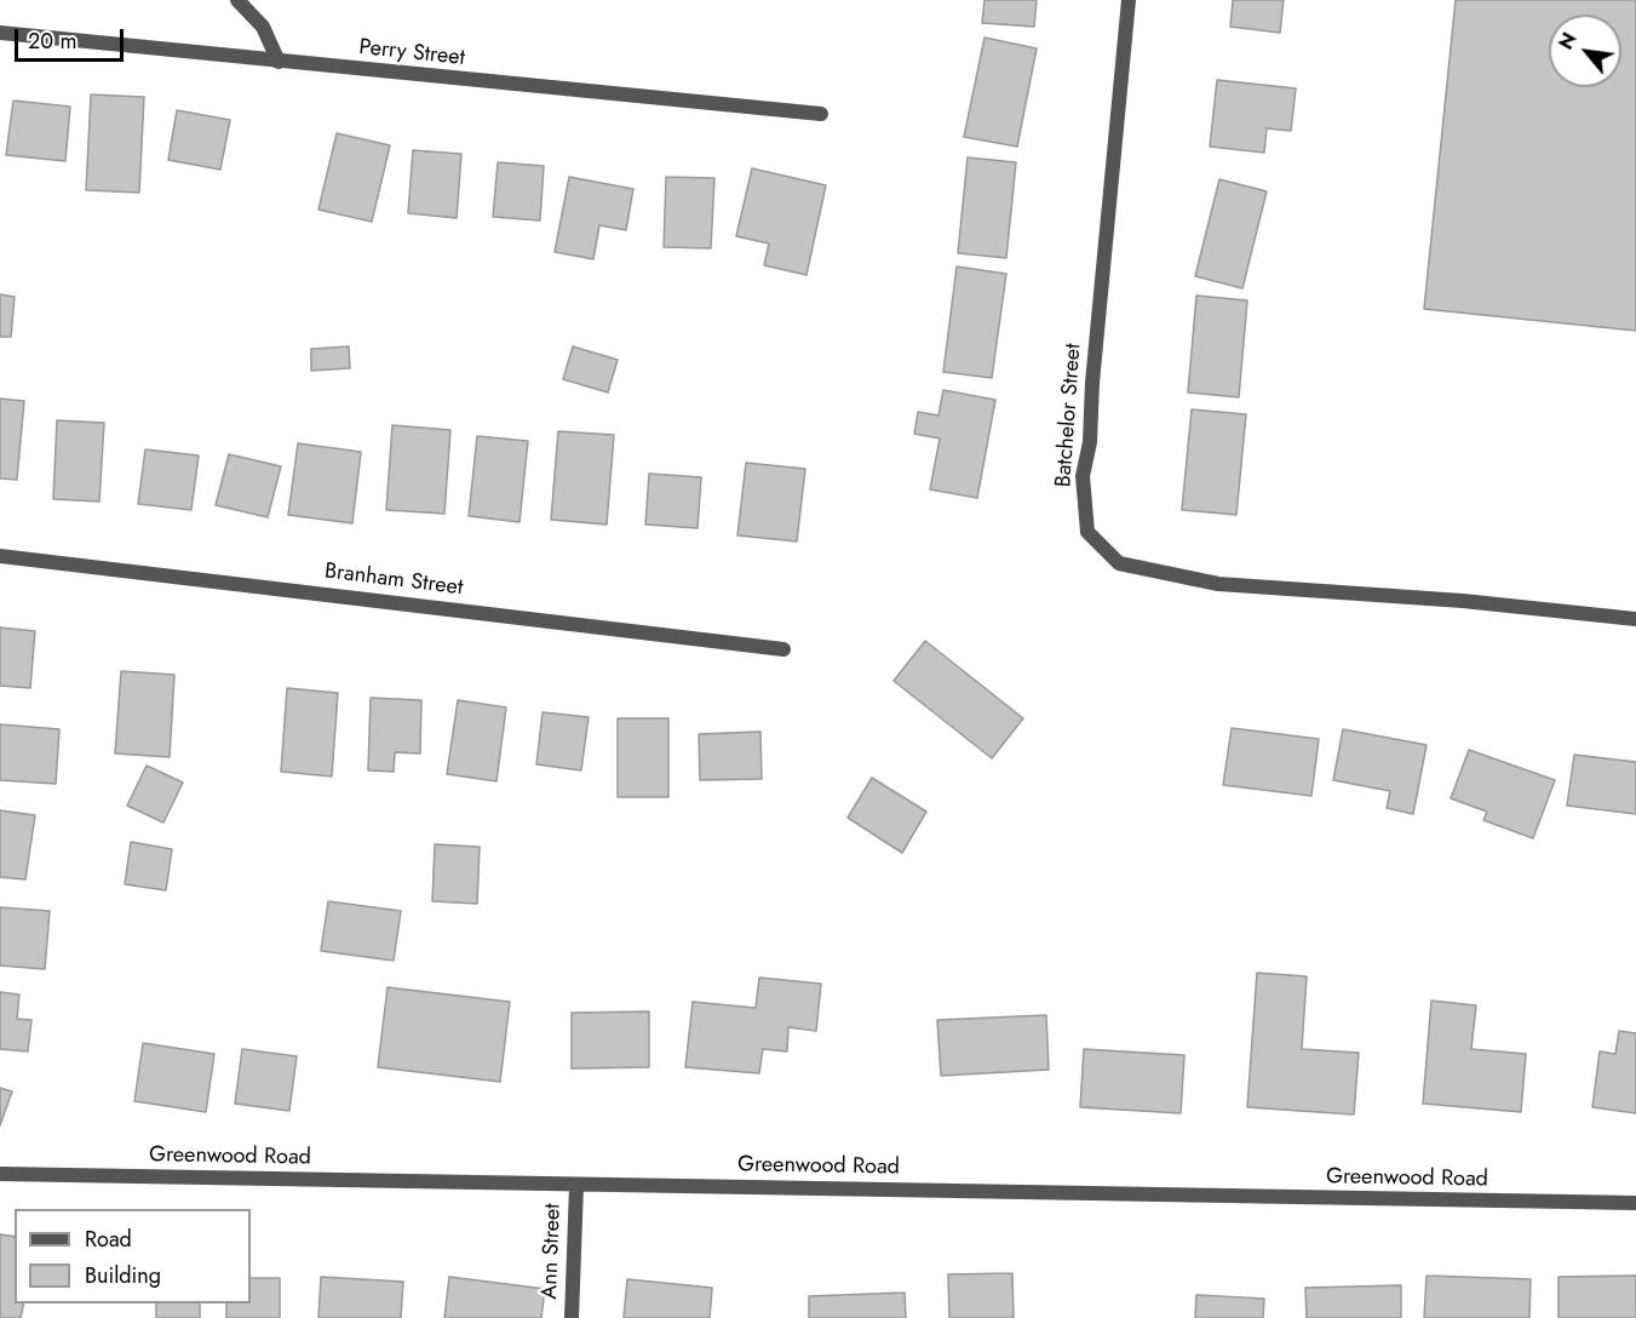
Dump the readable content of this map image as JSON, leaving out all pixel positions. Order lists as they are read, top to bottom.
{
  "streets": {
    "street": [
      "Perry Street",
      "Batchelor Street",
      "Branham Street",
      "Greenwood Road",
      "Ann Street"
    ]
  },
  "crossings": [
    ["Greenwood Road", "Ann Street"]
  ],
  "legend": ["Road", "Building"],
  "scale_bar": "20 m",
  "north": "top left"
}
